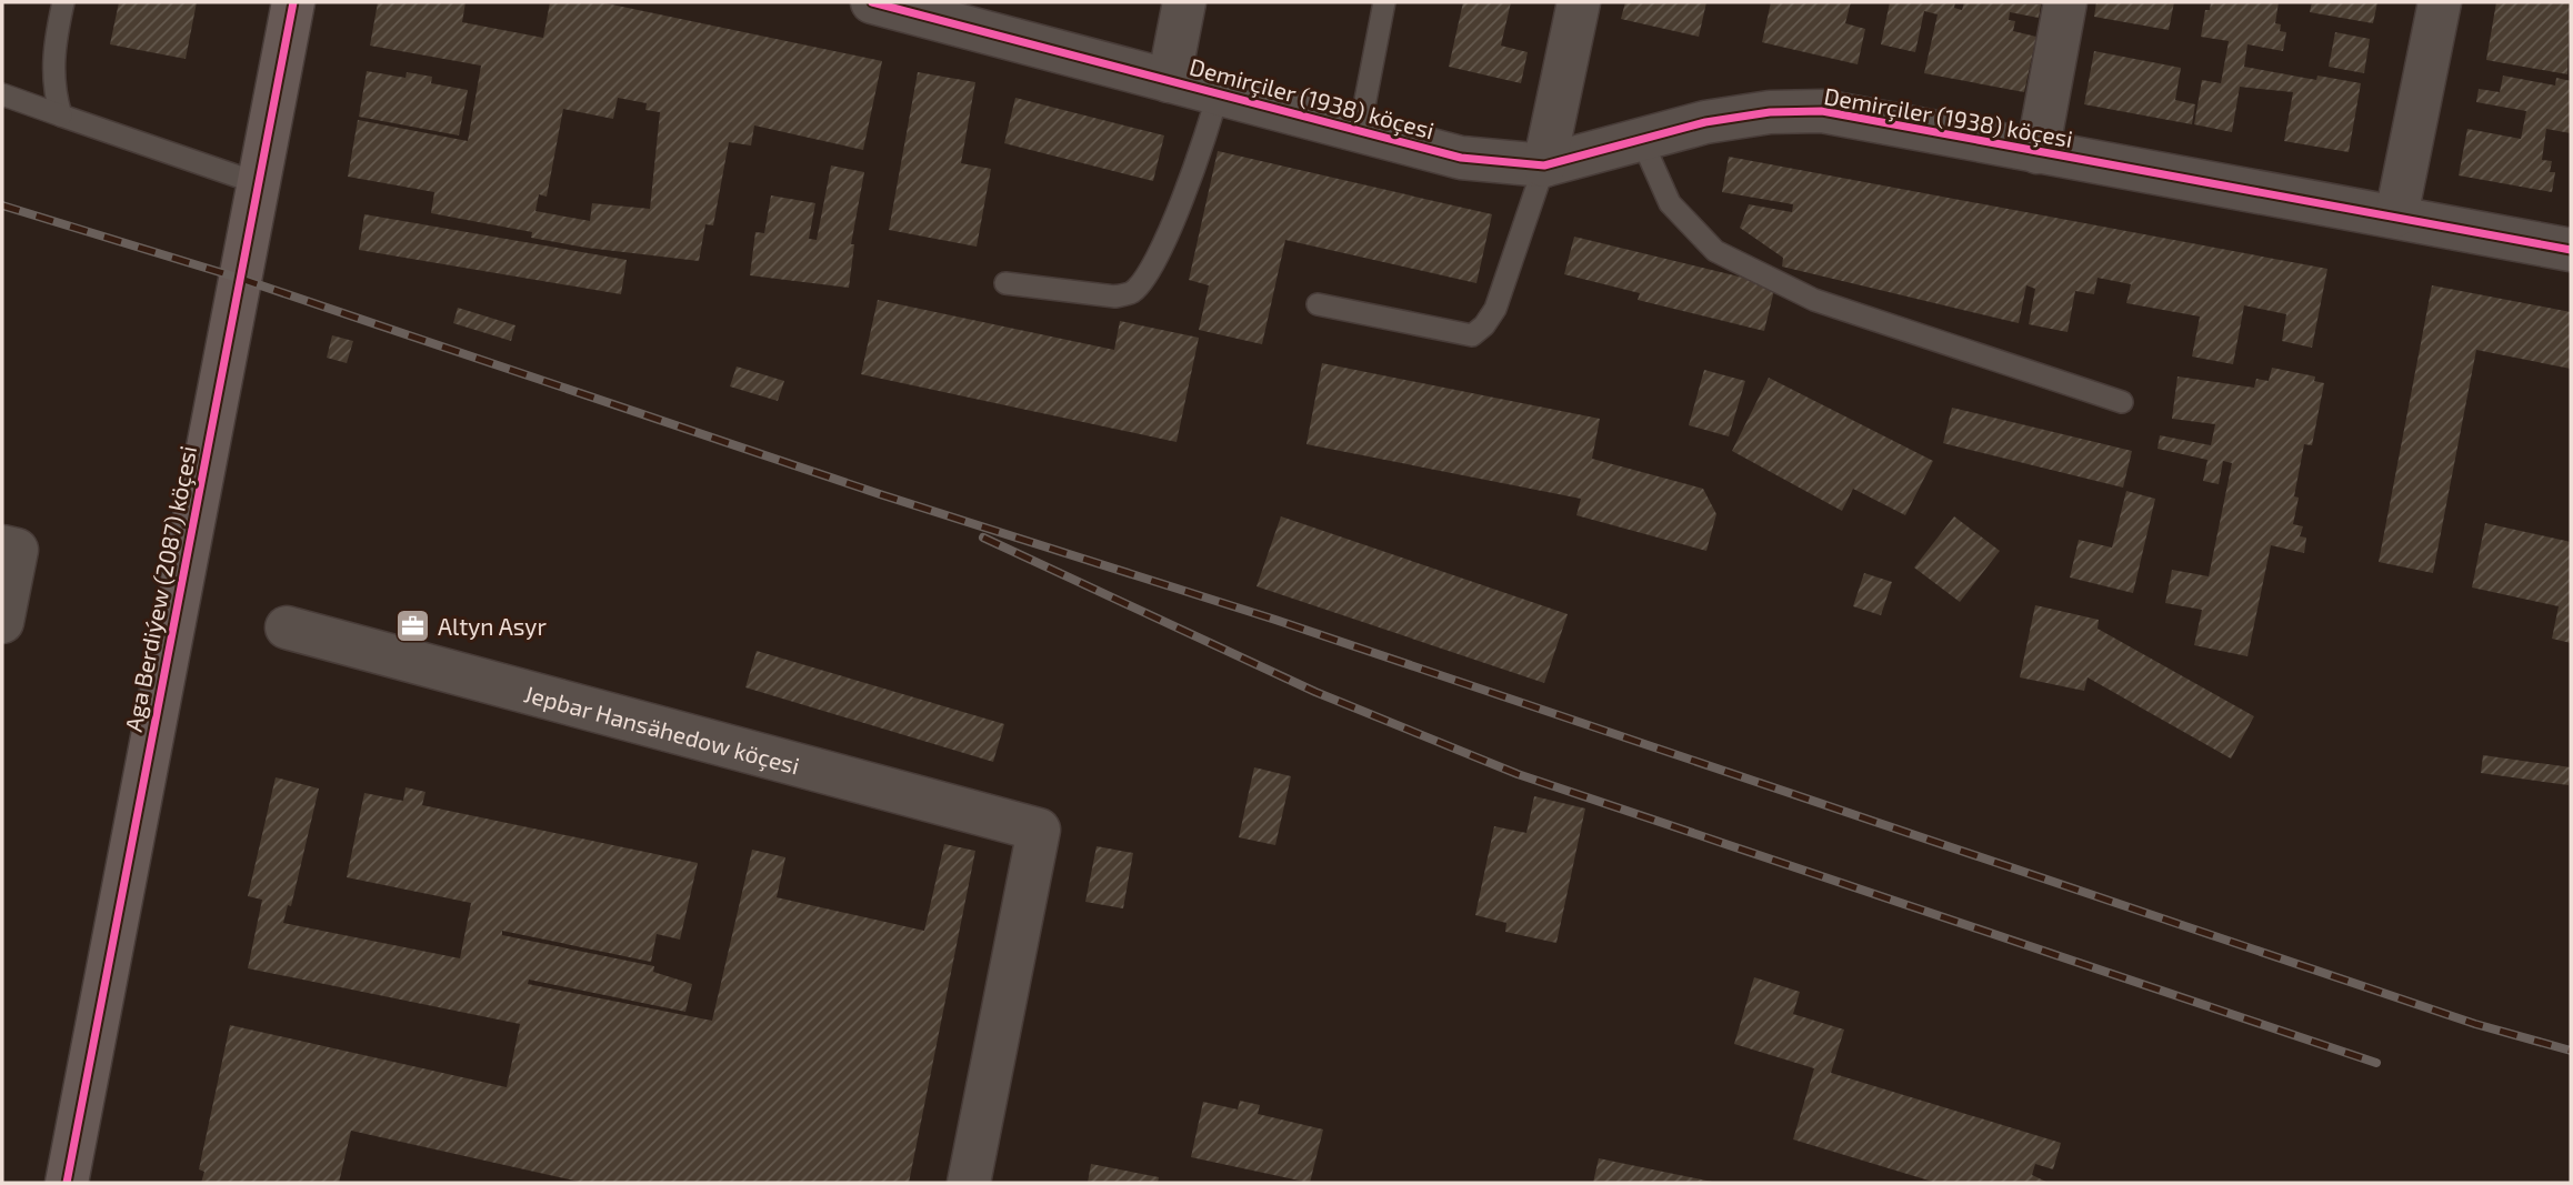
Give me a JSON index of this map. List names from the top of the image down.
{
  "streets": {
    "street": ["Demirçiler (1938) köçesi", "Aga Berdiýew (2087) köçesi", "Jepbar Hansähedow köçesi"]
  },
  "places": {
    "office": ["Altyn Asyr"]
  }
}
